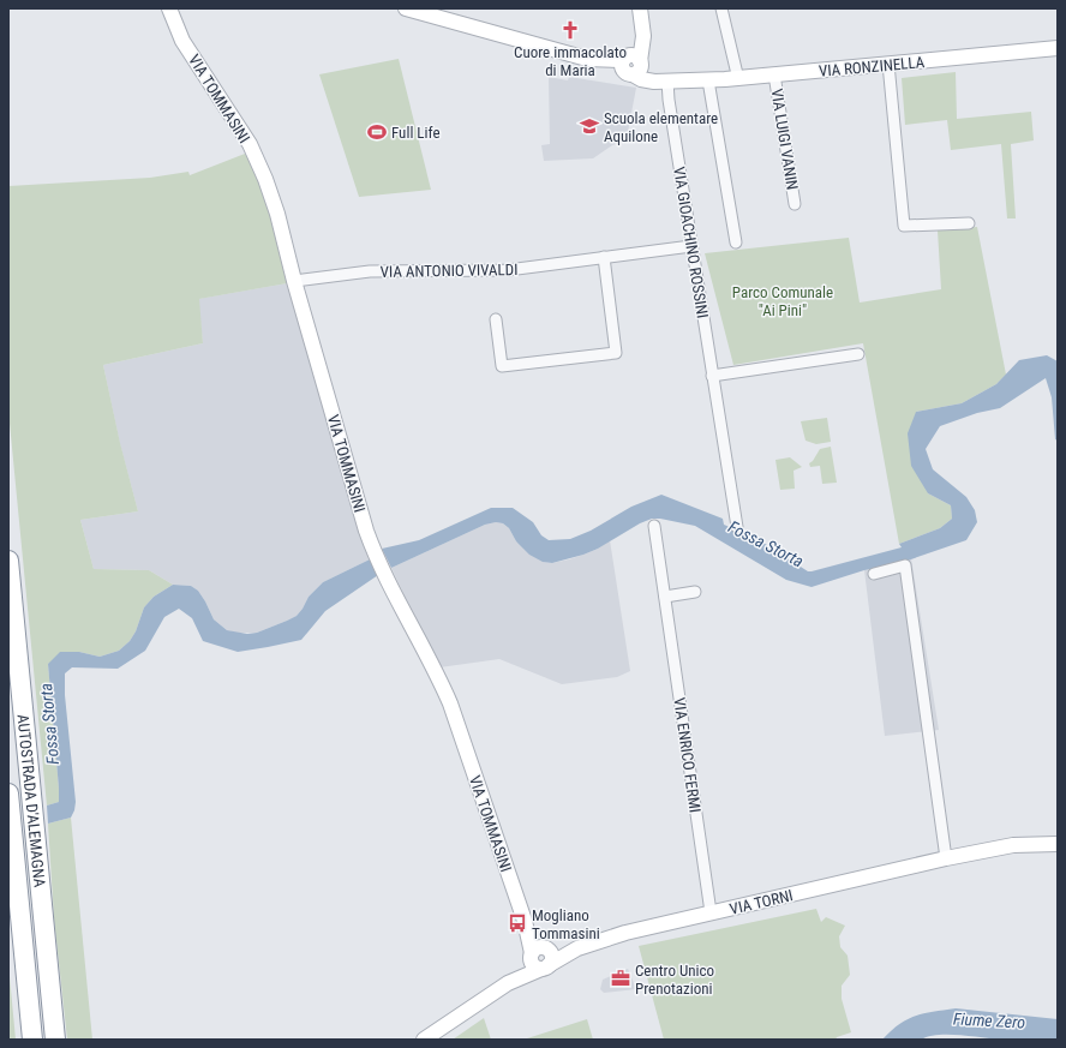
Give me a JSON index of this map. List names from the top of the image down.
{
  "streets": {
    "highway": ["AUTOSTRADA D'ALEMAGNA"],
    "street": [
      "VIA RONZINELLA",
      "VIA TOMMASINI",
      "VIA LUIGI VANIN",
      "VIA GIOACHINO ROSSINI",
      "VIA ANTONIO VIVALDI",
      "VIA ENRICO FERMI",
      "VIA TORNI"
    ]
  },
  "crossings": [
    ["VIA RONZINELLA", "VIA LUIGI VANIN"],
    ["VIA RONZINELLA", "VIA GIOACHINO ROSSINI"],
    ["VIA TOMMASINI", "VIA ANTONIO VIVALDI"],
    ["VIA TOMMASINI", "VIA TORNI"],
    ["VIA GIOACHINO ROSSINI", "VIA ANTONIO VIVALDI"],
    ["VIA ENRICO FERMI", "VIA TORNI"]
  ],
  "water": ["Fossa Storta", "Fiume Zero"],
  "parks": ["Parco Comunale \"Ai Pini\""],
  "places": {
    "church": ["Cuore immacolato di Maria"],
    "school or university": ["Scuola elementare Aquilone"],
    "sports": ["Full Life"],
    "bus stop": ["Mogliano Tommasini"],
    "office": ["Centro Unico Prenotazioni"]
  }
}
